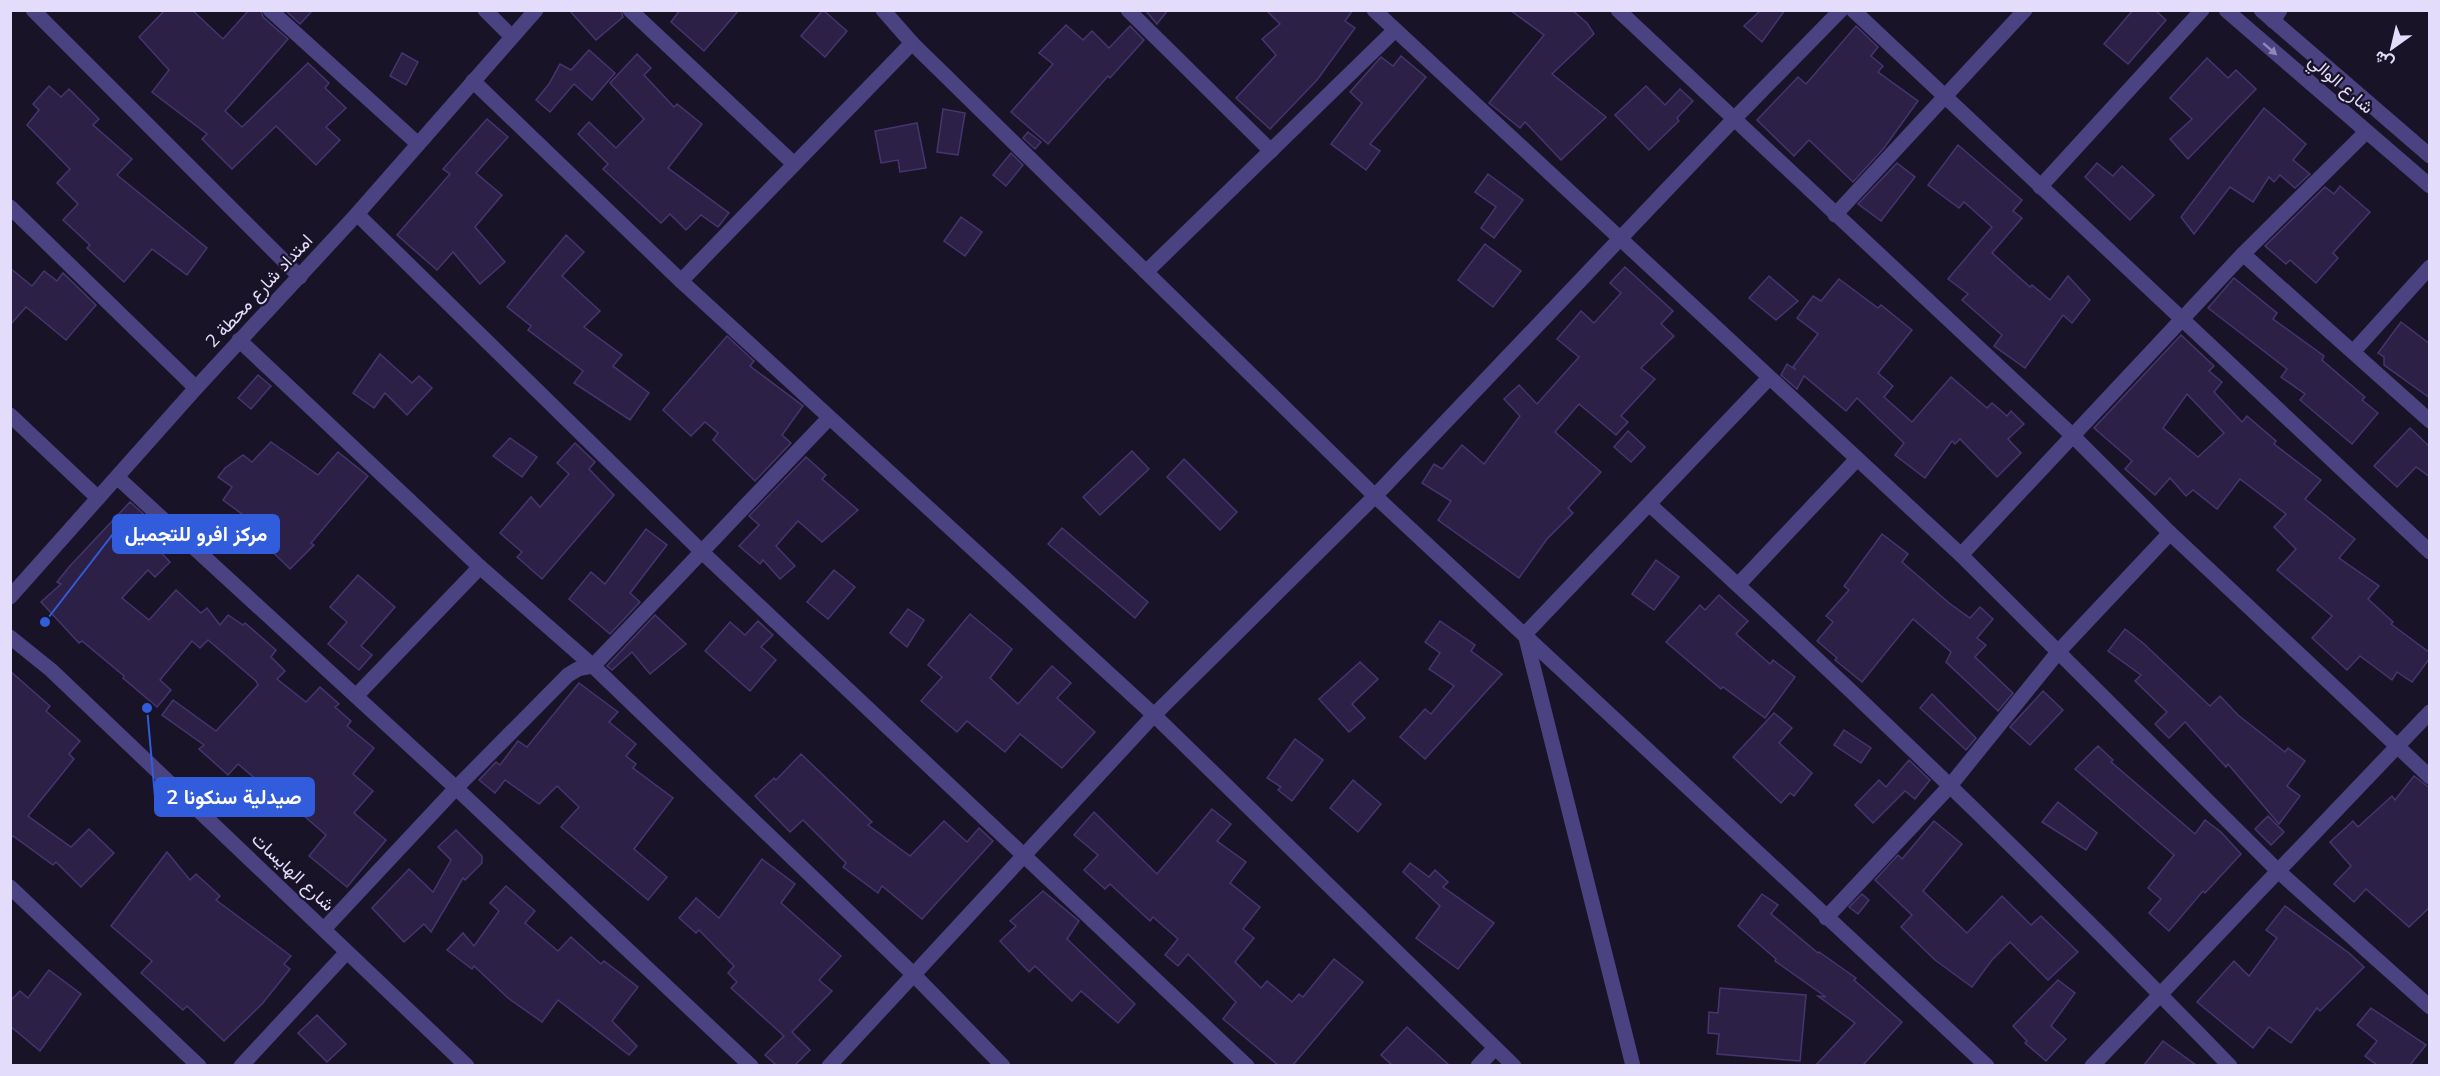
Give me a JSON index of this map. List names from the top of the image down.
{
  "streets": {
    "street": ["شارع الوالي", "امتداد شارع محطة 2", "شارع الهايسات"]
  },
  "places": ["مركز افرو للتجميل", "صيدلية سنكونا 2"],
  "north": "bottom left"
}
